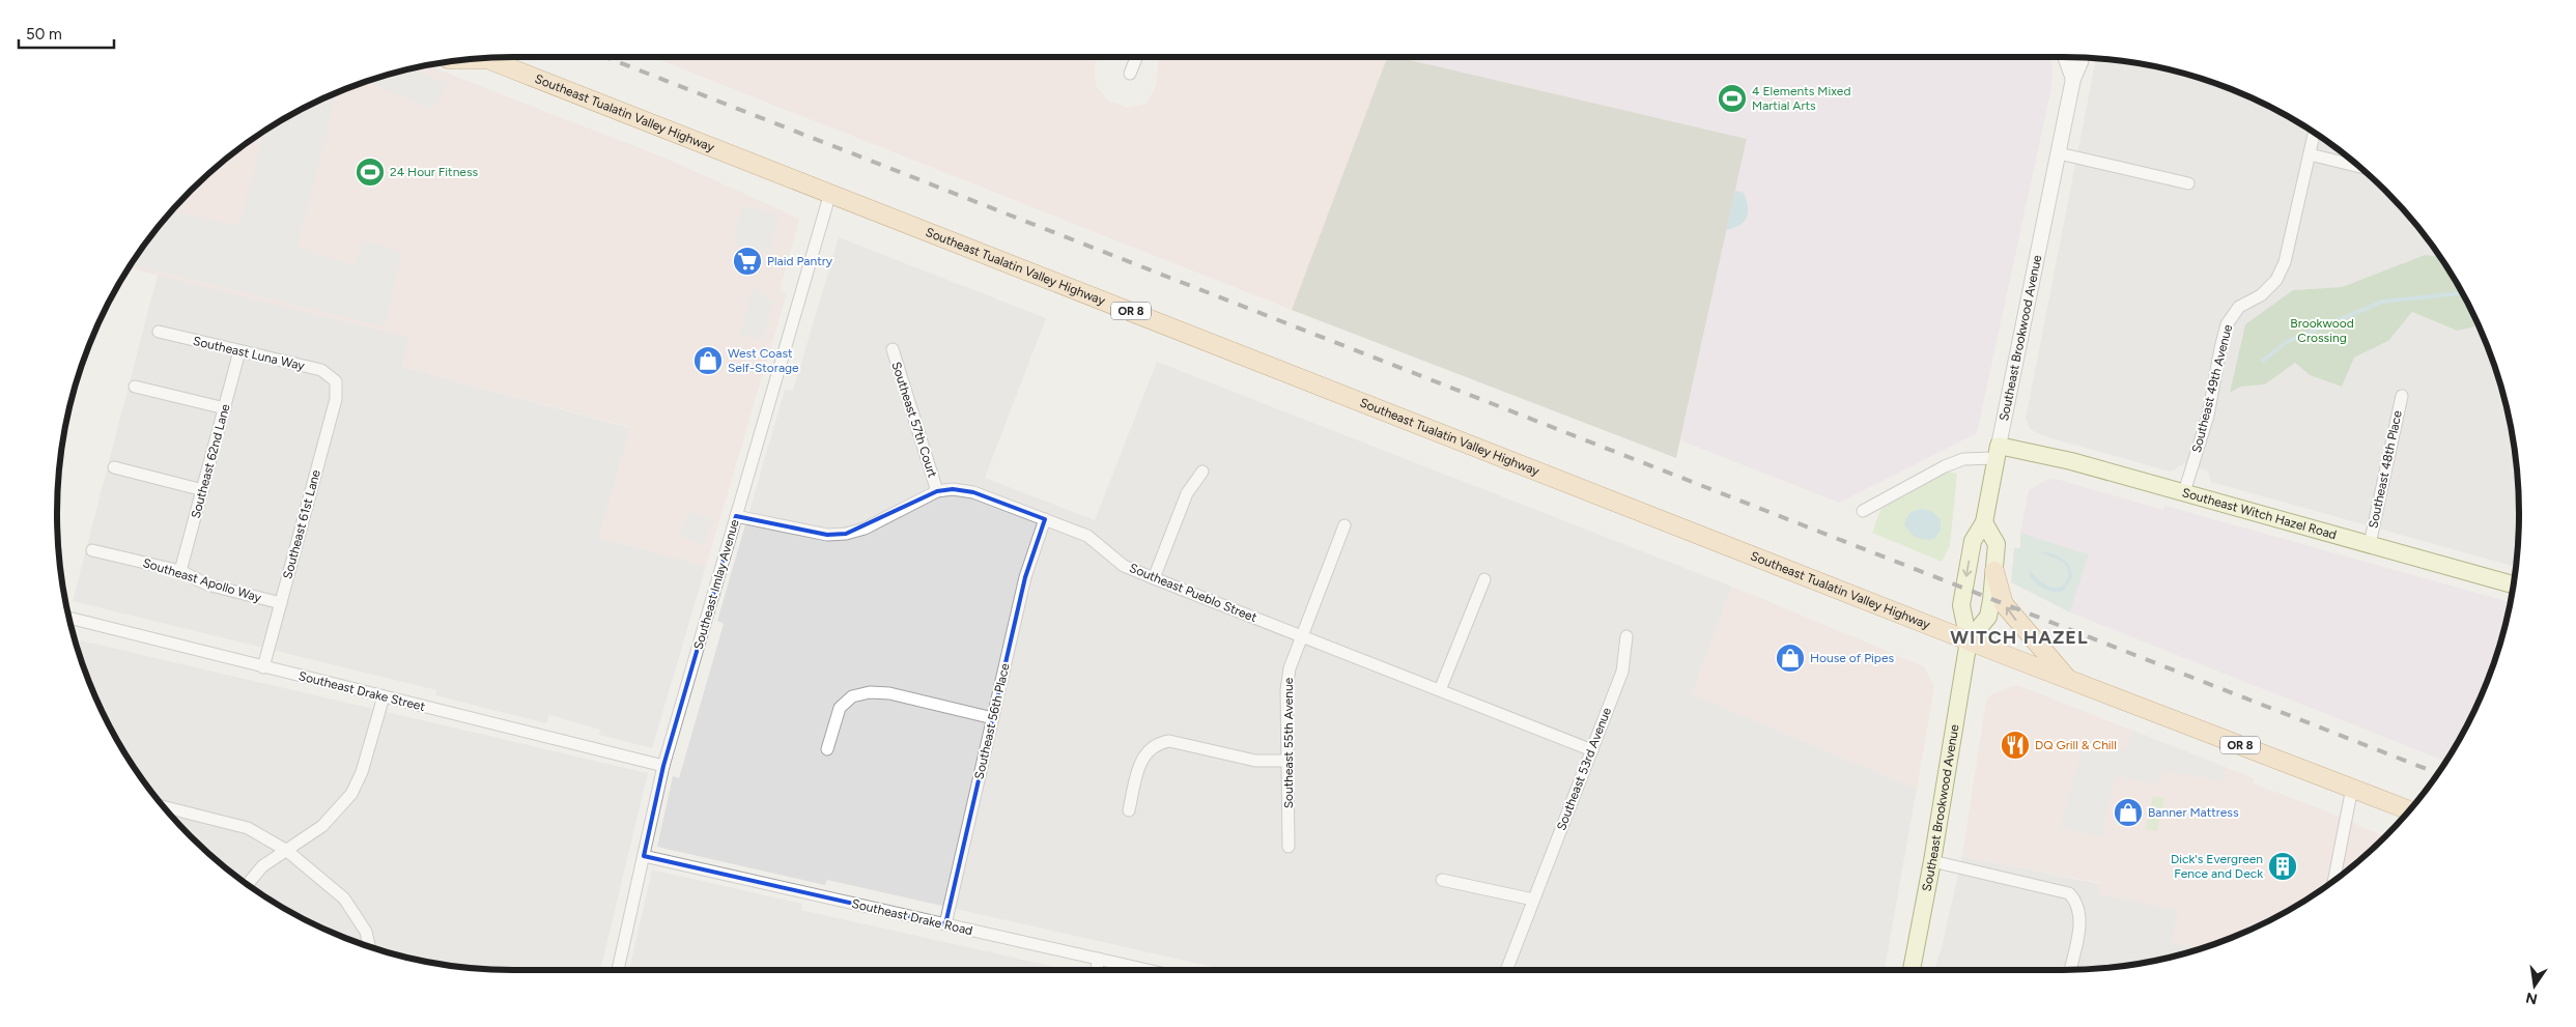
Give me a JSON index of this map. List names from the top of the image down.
{
  "streets": {
    "main road": [
      "Southeast Tualatin Valley Highway",
      "OR 8",
      "Southeast Brookwood Avenue",
      "Southeast Witch Hazel Road"
    ],
    "street": [
      "Southeast Luna Way",
      "Southeast 49th Avenue",
      "Southeast 57th Court",
      "Southeast 62nd Lane",
      "Southeast 48th Place",
      "Southeast 61st Lane",
      "Southeast Apollo Way",
      "Southeast Imlay Avenue",
      "Southeast Pueblo Street",
      "Southeast Drake Street",
      "Southeast 56th Place",
      "Southeast 55th Avenue",
      "Southeast 53rd Avenue",
      "Southeast Drake Road"
    ]
  },
  "crossings": [
    ["Southeast Tualatin Valley Highway", "Southeast Brookwood Avenue"],
    ["Southeast Tualatin Valley Highway", "Southeast Imlay Avenue"],
    ["Southeast Brookwood Avenue", "Southeast Witch Hazel Road"],
    ["Southeast Luna Way", "Southeast 62nd Lane"],
    ["Southeast Luna Way", "Southeast 61st Lane"],
    ["Southeast 49th Avenue", "Southeast Witch Hazel Road"],
    ["Southeast 57th Court", "Southeast Pueblo Street"],
    ["Southeast 62nd Lane", "Southeast Apollo Way"],
    ["Southeast 48th Place", "Southeast Witch Hazel Road"],
    ["Southeast 61st Lane", "Southeast Apollo Way"],
    ["Southeast 61st Lane", "Southeast Drake Street"],
    ["Southeast Imlay Avenue", "Southeast Pueblo Street"],
    ["Southeast Imlay Avenue", "Southeast Drake Street"],
    ["Southeast Imlay Avenue", "Southeast Drake Road"],
    ["Southeast Pueblo Street", "Southeast 56th Place"],
    ["Southeast Pueblo Street", "Southeast 55th Avenue"],
    ["Southeast Pueblo Street", "Southeast 53rd Avenue"],
    ["Southeast 56th Place", "Southeast Drake Road"]
  ],
  "districts": ["WITCH HAZEL"],
  "parks": ["Brookwood Crossing"],
  "places": {
    "sports": ["4 Elements Mixed Martial Arts", "24 Hour Fitness"],
    "supermarket": ["Plaid Pantry"],
    "shop": ["West Coast Self-Storage", "House of Pipes", "Banner Mattress"],
    "restaurant": ["DQ Grill & Chill"],
    "building": ["Dick's Evergreen Fence and Deck"]
  },
  "scale_bar": "50 m",
  "north": "bottom"
}
